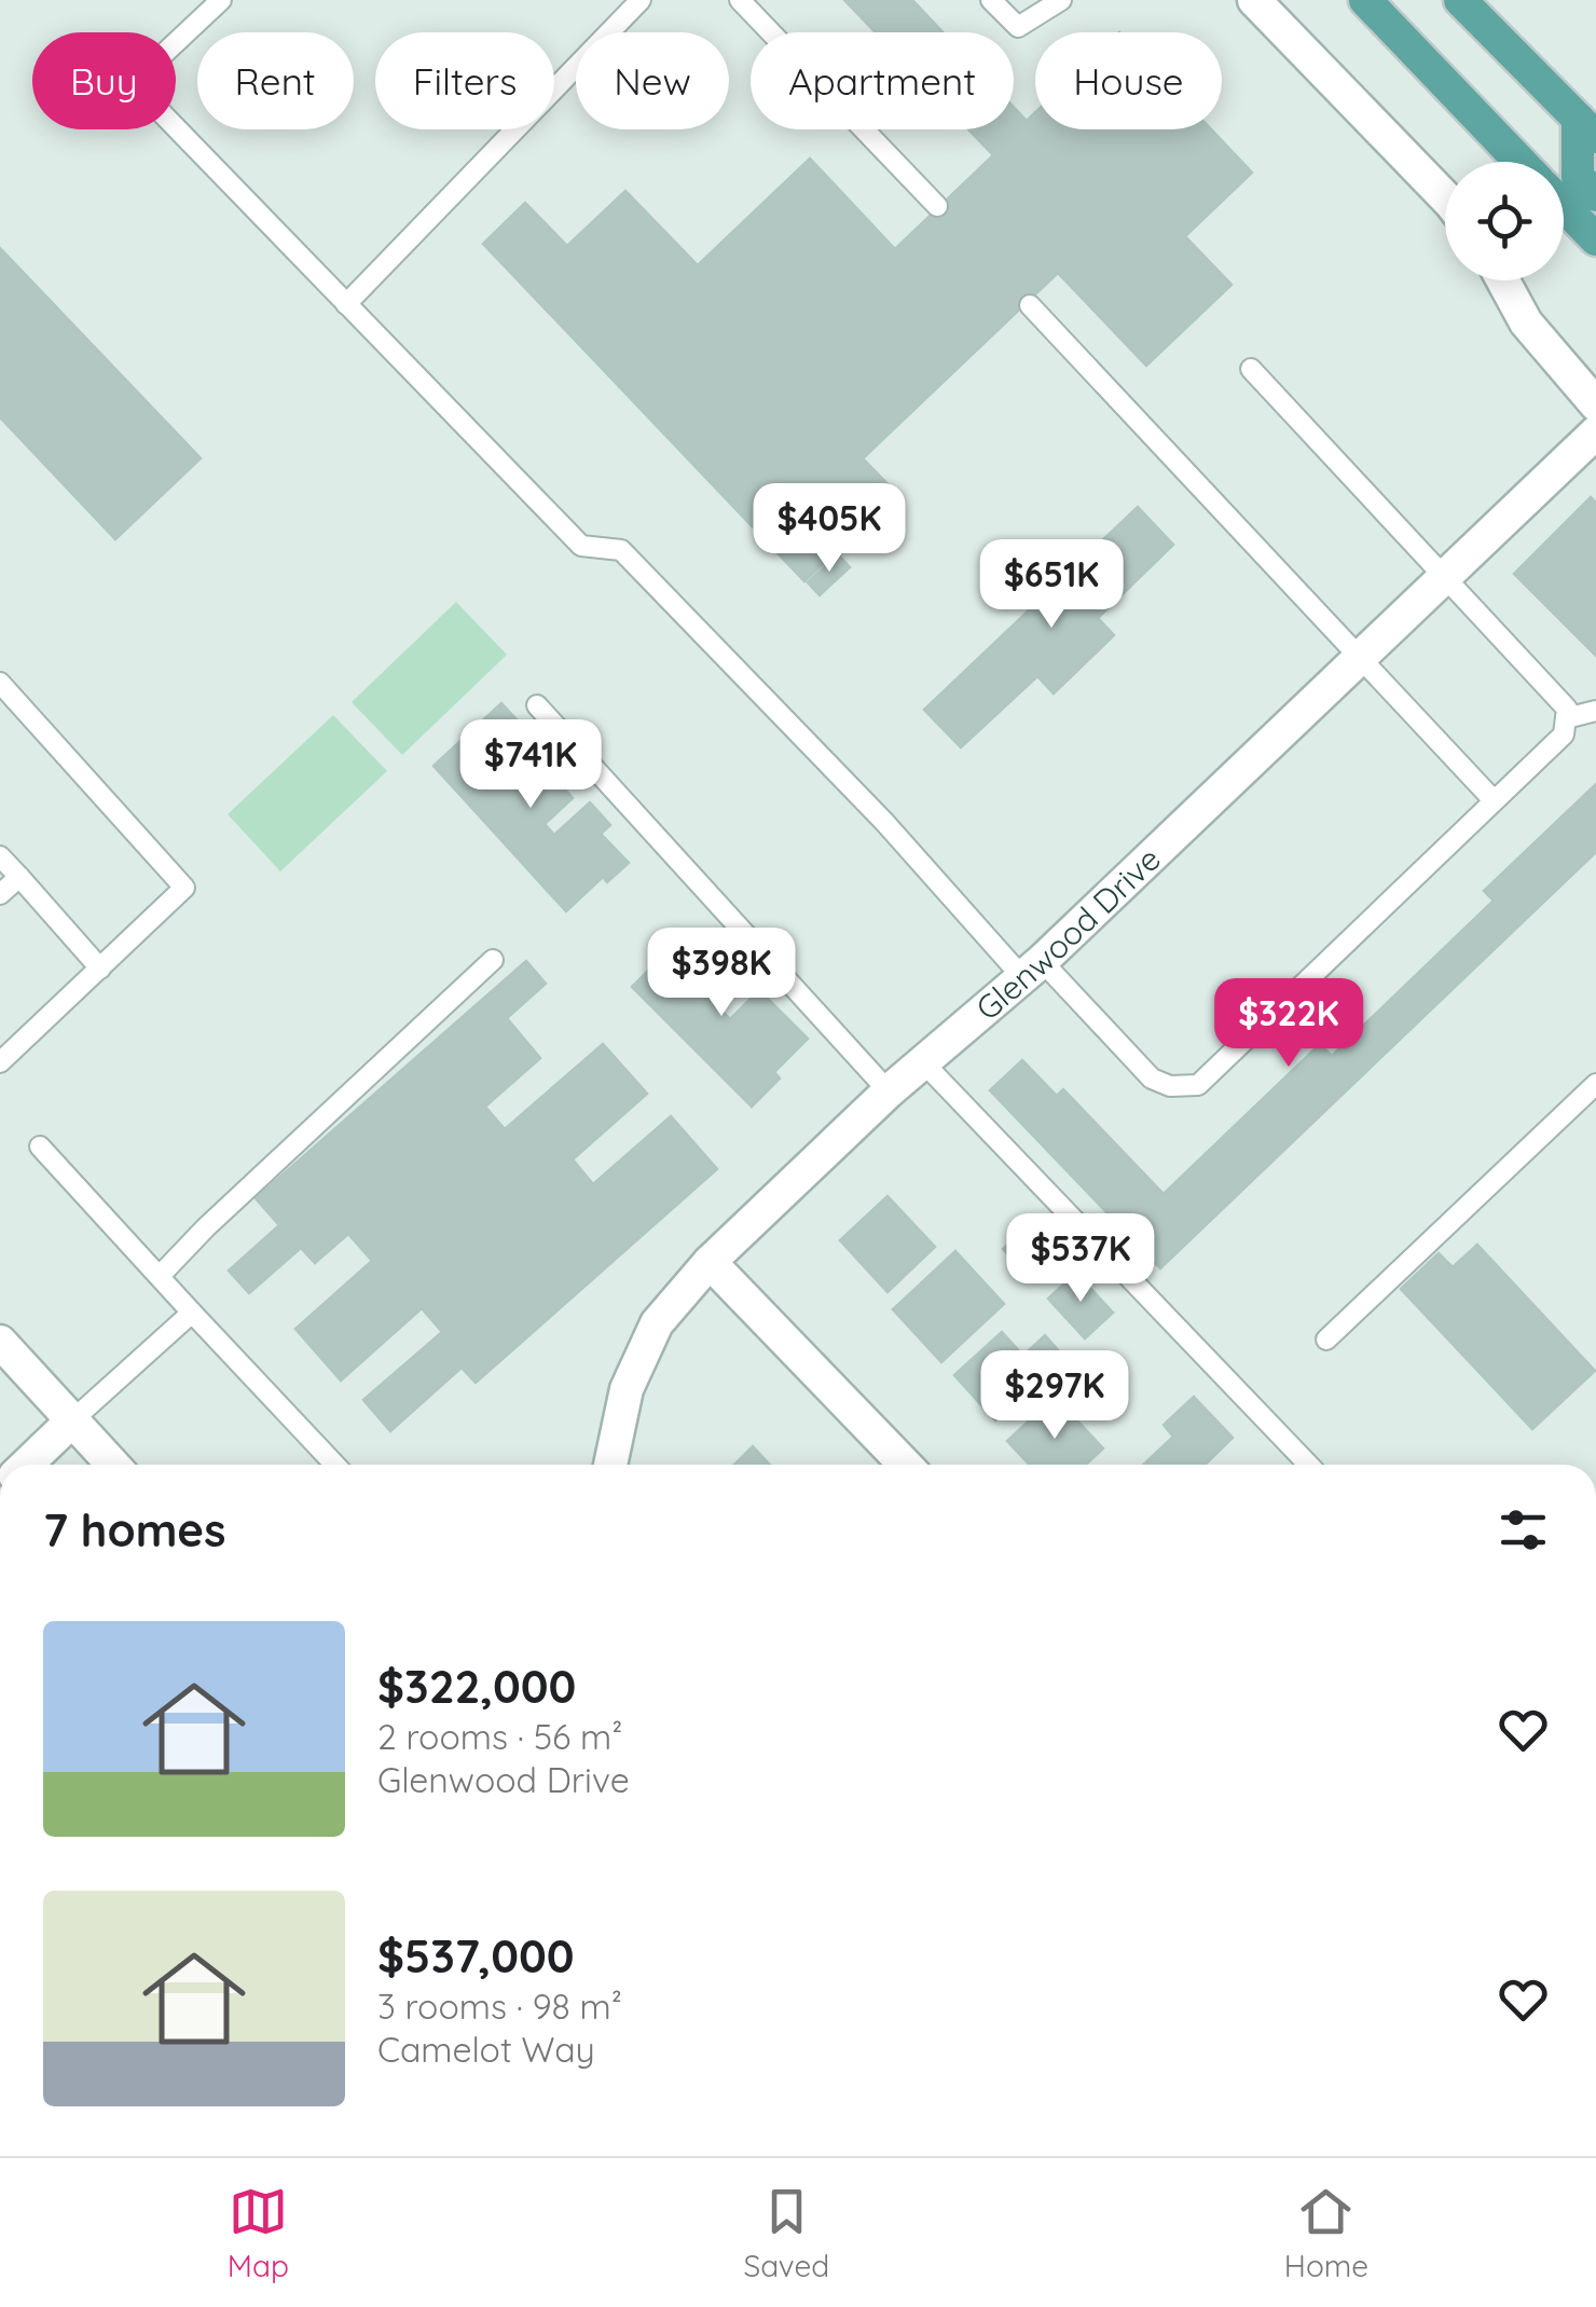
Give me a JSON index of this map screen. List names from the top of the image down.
{
  "streets": {
    "street": ["Glenwood Drive"]
  },
  "page": {
    "chip": [
      "Buy",
      "Rent",
      "Filters",
      "New",
      "Apartment",
      "House"
    ],
    "price": [
      "$405K",
      "$651K",
      "$741K",
      "$398K",
      "$322K",
      "$537K",
      "$297K"
    ],
    "heading": "7 homes",
    "list": [
      {
        "name": "$322,000",
        "note": "2 rooms · 56 m² · Glenwood Drive"
      },
      {
        "name": "$537,000",
        "note": "3 rooms · 98 m² · Camelot Way"
      }
    ],
    "tabs": ["Map", "Saved", "Home"]
  }
}
